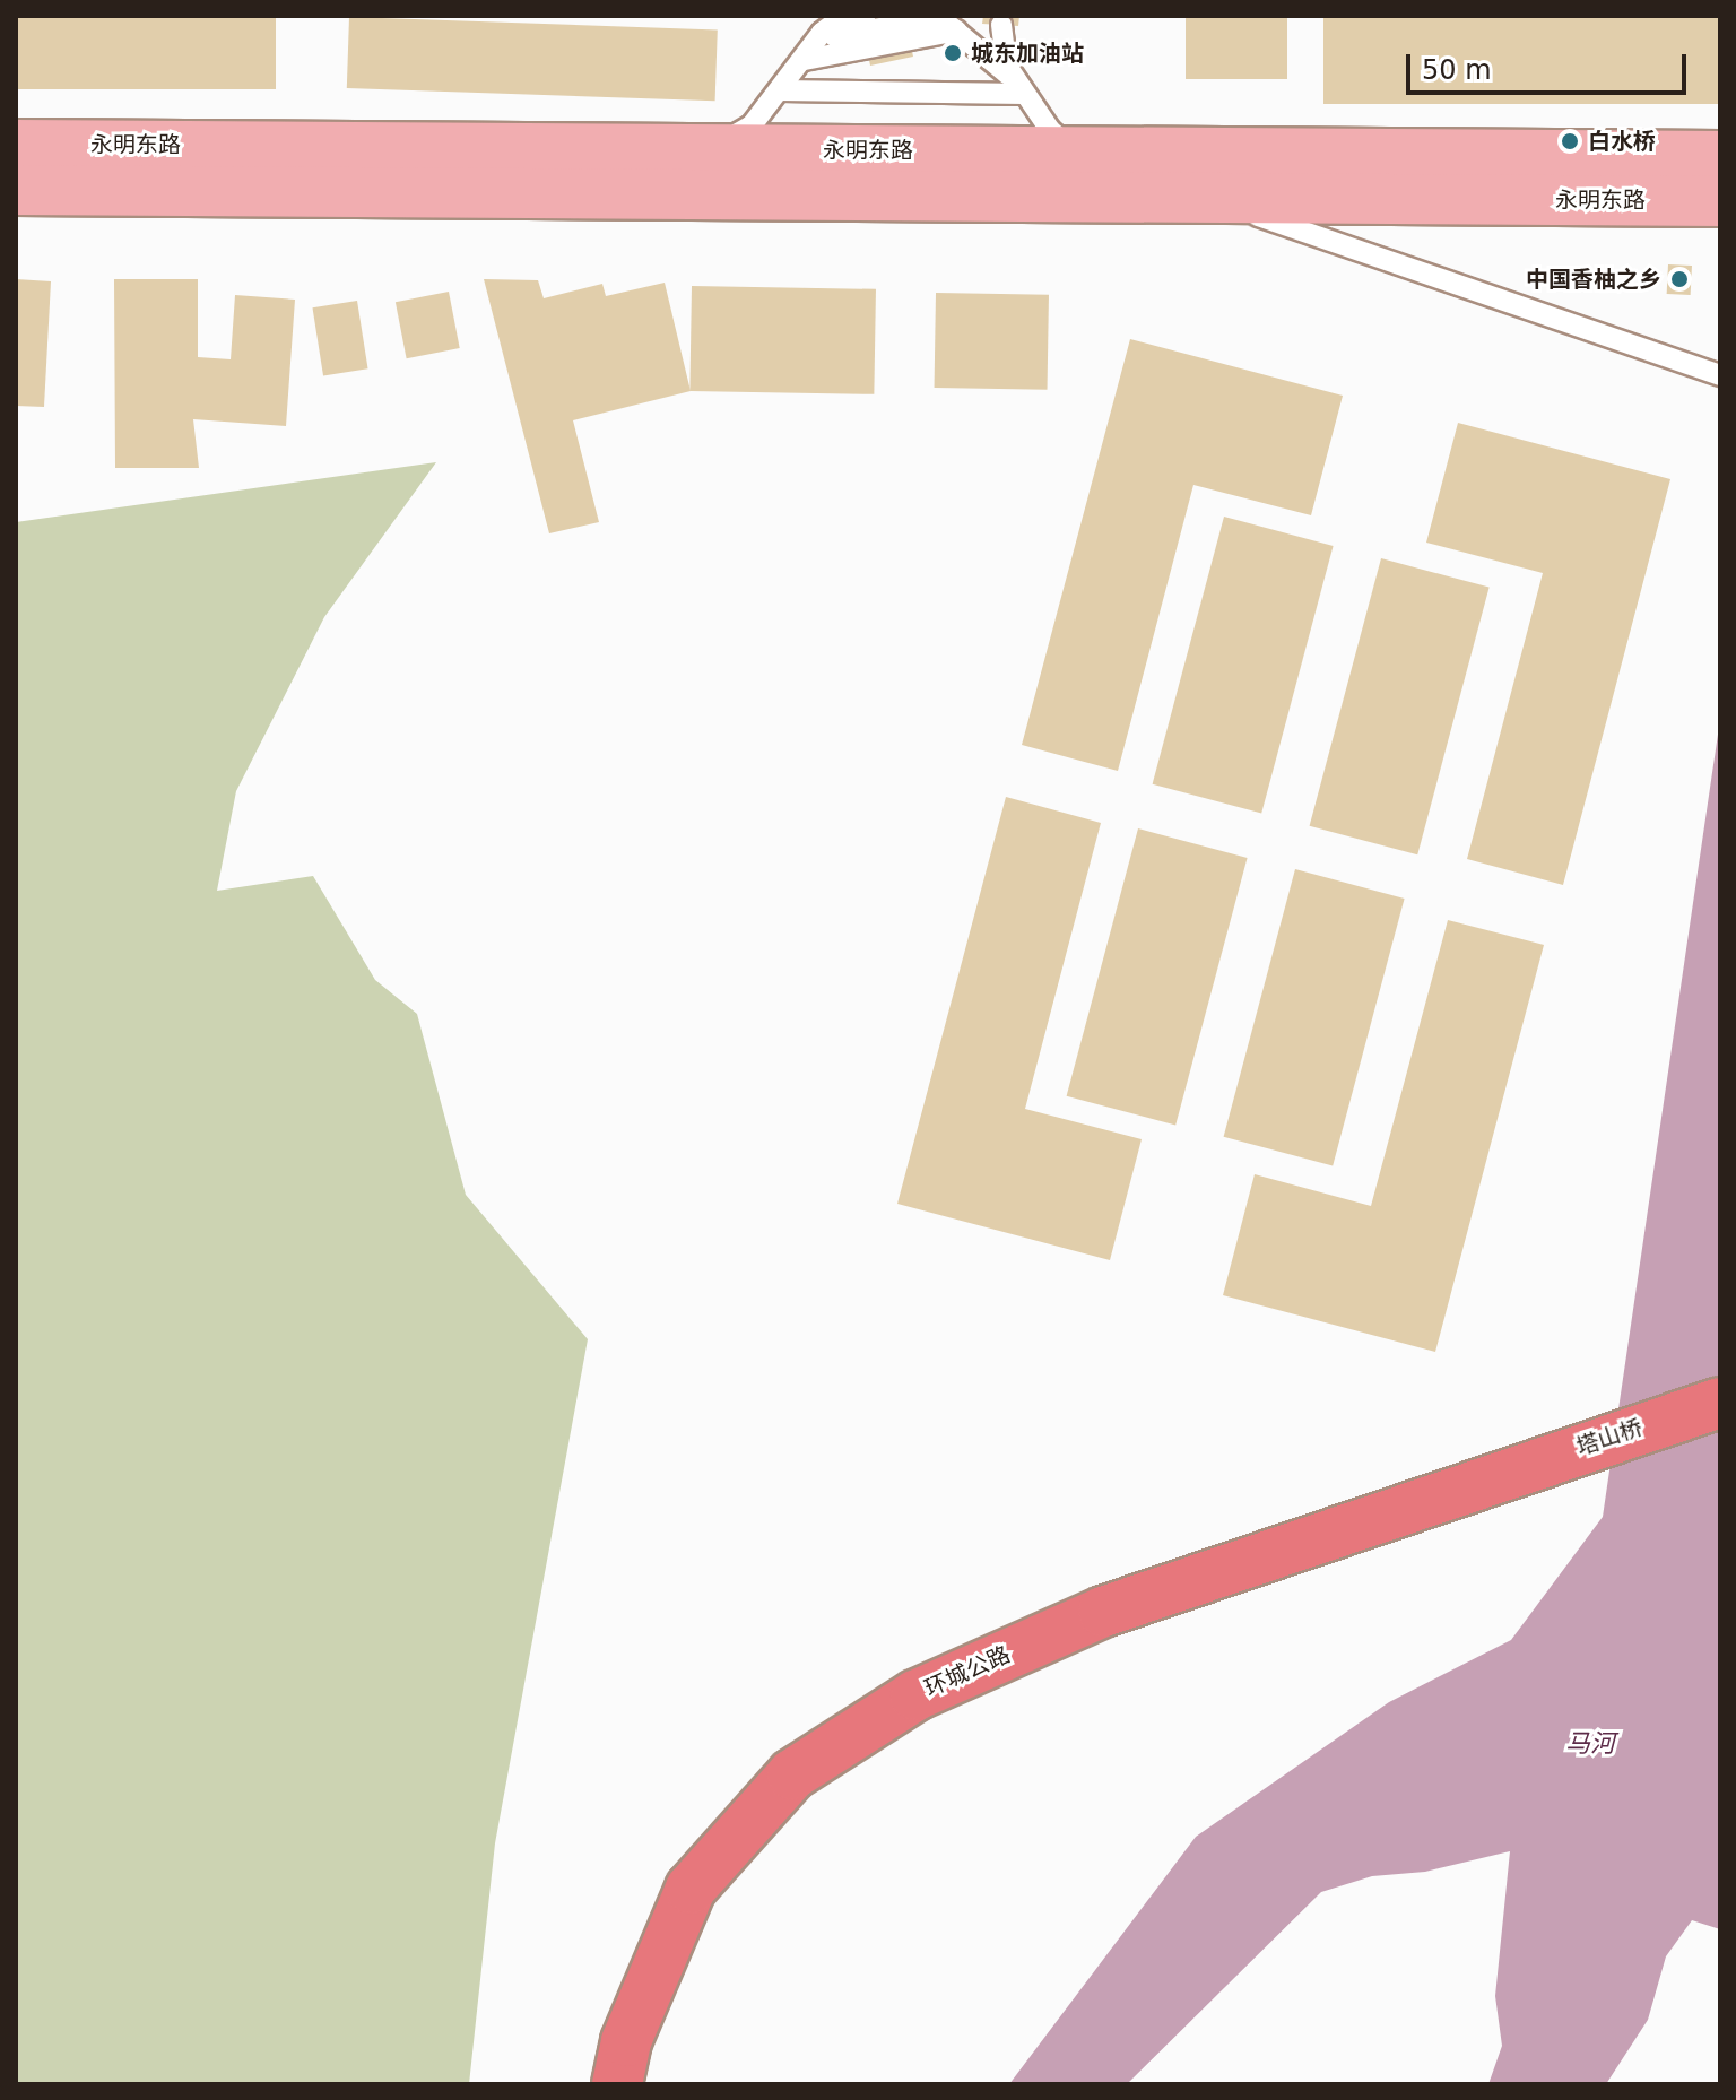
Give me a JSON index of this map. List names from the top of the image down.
{
  "streets": {
    "highway": ["塔山桥", "环城公路"],
    "main road": ["永明东路"]
  },
  "crossings": [
    ["塔山桥", "环城公路"]
  ],
  "water": ["马河"],
  "places": ["城东加油站", "白水桥", "中国香柚之乡"],
  "scale_bar": "50 m"
}
